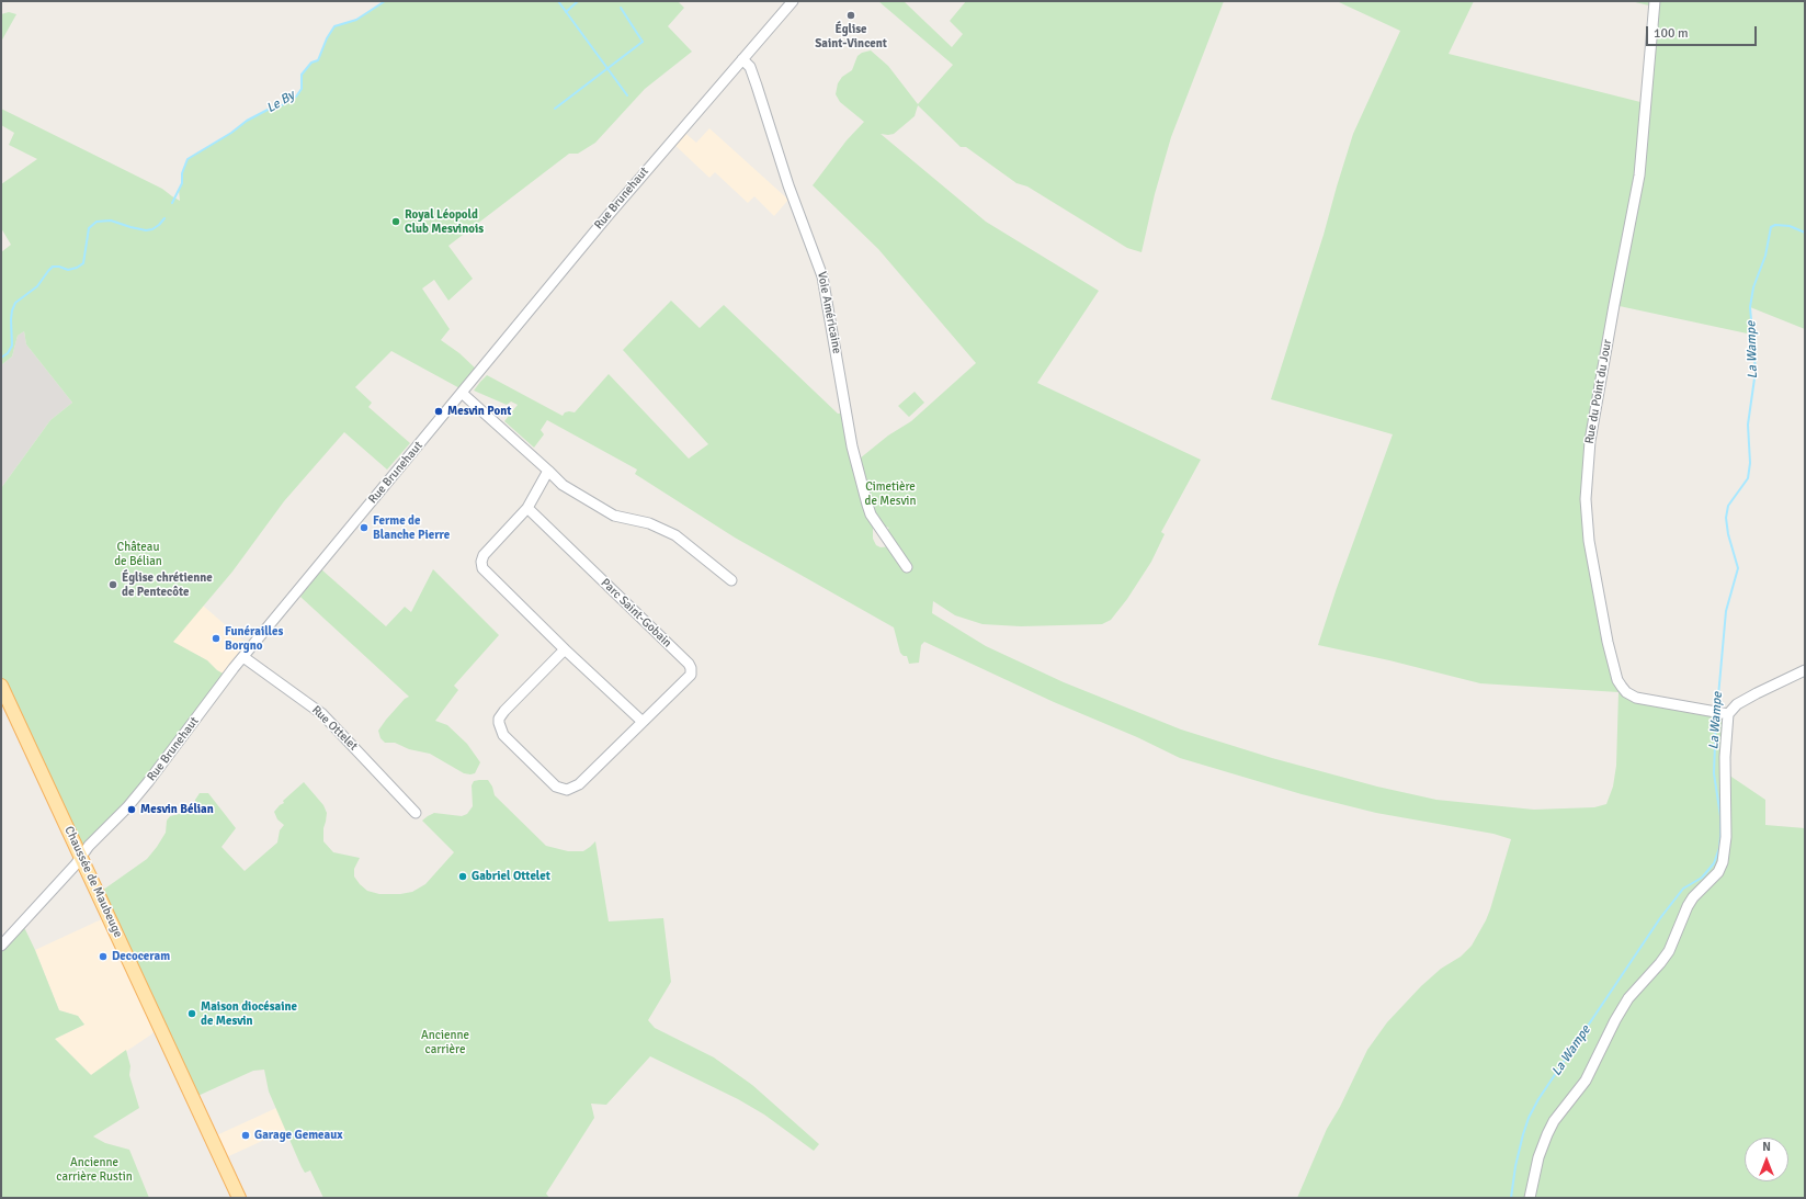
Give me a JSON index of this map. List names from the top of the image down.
{
  "streets": {
    "main road": ["Chaussée de Maubeuge"],
    "street": [
      "Rue Brunehaut",
      "Voie Américaine",
      "Rue du Point du Jour",
      "Parc Saint-Gobain",
      "Rue Ottelet"
    ]
  },
  "crossings": [
    ["Rue Brunehaut", "Voie Américaine"],
    ["Rue Brunehaut", "Rue Ottelet"],
    ["Rue Brunehaut", "Chaussée de Maubeuge"]
  ],
  "water": ["Le By", "La Wampe"],
  "parks": [
    "Cimetière de Mesvin",
    "Château de Bélian",
    "Ancienne carrière",
    "Ancienne carrière Rustin"
  ],
  "places": [
    "Église Saint-Vincent",
    "Royal Léopold Club Mesvinois",
    "Mesvin Pont",
    "Ferme de Blanche Pierre",
    "Église chrétienne de Pentecôte",
    "Funérailles Borgno",
    "Mesvin Bélian",
    "Gabriel Ottelet",
    "Decoceram",
    "Maison diocésaine de Mesvin",
    "Garage Gemeaux"
  ],
  "scale_bar": "100 m",
  "north": "top"
}
